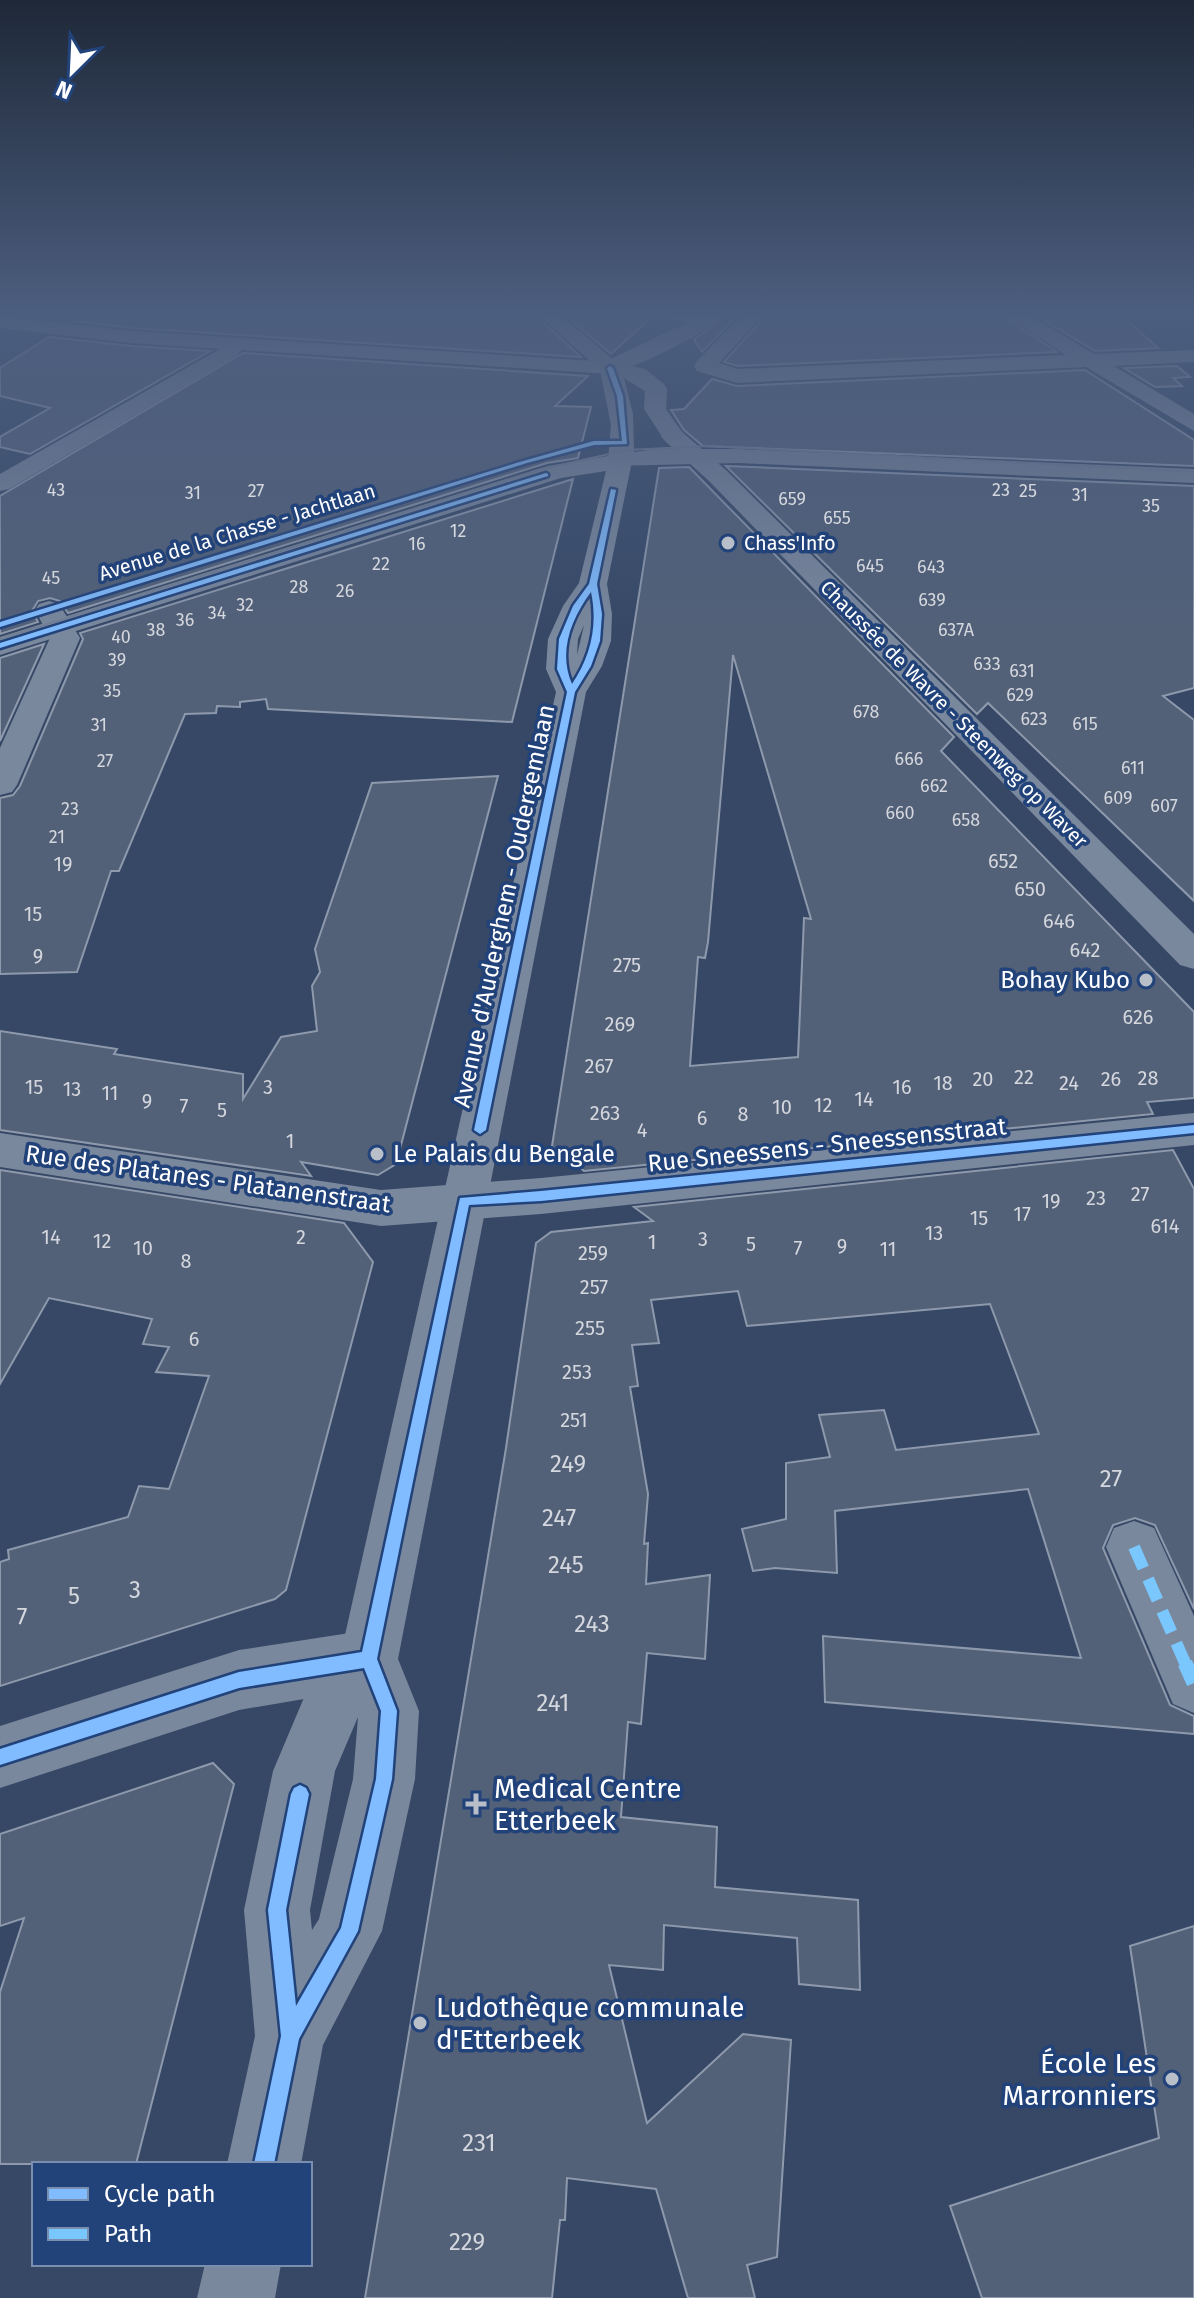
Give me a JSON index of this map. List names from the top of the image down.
{
  "streets": {
    "main road": ["Chaussée de Wavre - Steenweg op Waver", "Avenue d'Auderghem - Oudergemlaan"],
    "street": ["Avenue de la Chasse - Jachtlaan", "Rue Sneessens - Sneessensstraat", "Rue des Platanes - Platanenstraat"]
  },
  "crossings": [
    ["Avenue de la Chasse - Jachtlaan", "Avenue d'Auderghem - Oudergemlaan"],
    ["Avenue d'Auderghem - Oudergemlaan", "Rue Sneessens - Sneessensstraat"],
    ["Avenue d'Auderghem - Oudergemlaan", "Rue des Platanes - Platanenstraat"],
    ["Rue Sneessens - Sneessensstraat", "Rue des Platanes - Platanenstraat"]
  ],
  "places": {
    "other": [
      "Chass'Info",
      "Bohay Kubo",
      "Le Palais du Bengale",
      "Ludothèque communale d'Etterbeek",
      "École Les Marronniers"
    ],
    "health": ["Medical Centre Etterbeek"]
  },
  "house_numbers": [
    "43",
    "23",
    "27",
    "25",
    "31",
    "31",
    "659",
    "35",
    "655",
    "12",
    "16",
    "22",
    "645",
    "643",
    "45",
    "28",
    "26",
    "639",
    "32",
    "34",
    "36",
    "38",
    "637A",
    "40",
    "39",
    "633",
    "631",
    "35",
    "629",
    "678",
    "623",
    "615",
    "31",
    "666",
    "27",
    "611",
    "662",
    "609",
    "607",
    "23",
    "660",
    "658",
    "21",
    "652",
    "19",
    "650",
    "15",
    "646",
    "642",
    "9",
    "275",
    "626",
    "269",
    "267",
    "22",
    "28",
    "20",
    "26",
    "18",
    "24",
    "15",
    "3",
    "16",
    "13",
    "11",
    "14",
    "9",
    "12",
    "7",
    "10",
    "5",
    "263",
    "8",
    "6",
    "4",
    "1",
    "27",
    "23",
    "19",
    "17",
    "15",
    "614",
    "13",
    "14",
    "2",
    "3",
    "12",
    "1",
    "5",
    "9",
    "10",
    "7",
    "11",
    "259",
    "8",
    "257",
    "255",
    "6",
    "253",
    "251",
    "249",
    "27",
    "247",
    "245",
    "3",
    "5",
    "7",
    "243",
    "241",
    "231",
    "229"
  ],
  "legend": ["Cycle path", "Path"],
  "north": "bottom left"
}
